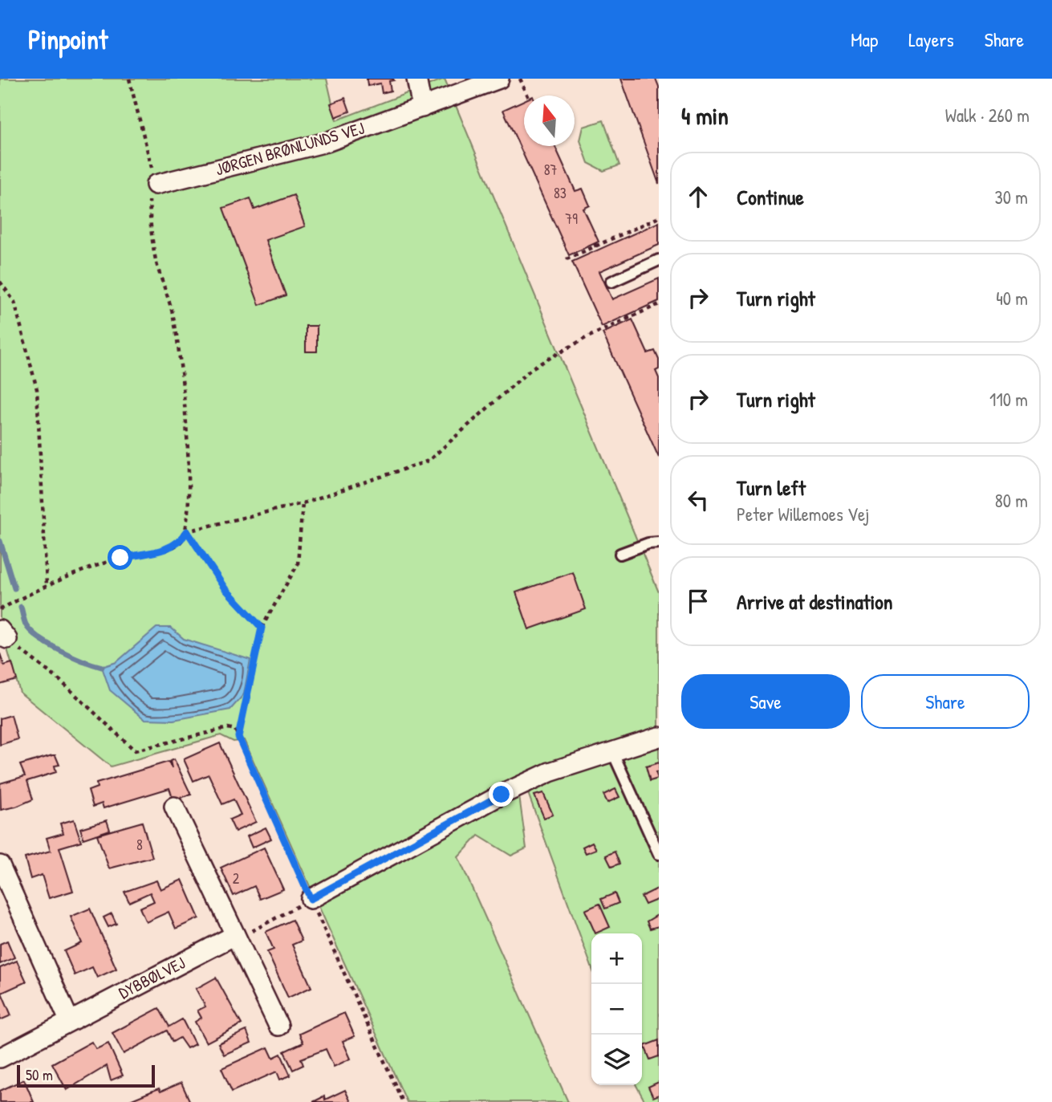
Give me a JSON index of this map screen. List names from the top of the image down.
{
  "streets": {
    "street": ["JØRGEN BRØNLUNDS VEJ", "DYBBØLVEJ"]
  },
  "house_numbers": [
    "87",
    "83",
    "79",
    "8",
    "2"
  ],
  "scale_bar": "50 m",
  "north": "top",
  "page": {
    "header": "Pinpoint",
    "nav": ["Map", "Layers", "Share"],
    "heading": ["4 min", "Walk · 260 m"],
    "list": [
      ["Continue", "30 m"],
      ["Turn right", "40 m"],
      ["Turn right", "110 m"],
      ["Turn left", "Peter Willemoes Vej", "80 m"],
      "Arrive at destination"
    ],
    "buttons": ["Save", "Share"],
    "map_buttons": ["+", "−"],
    "scale": "50 m"
  }
}
